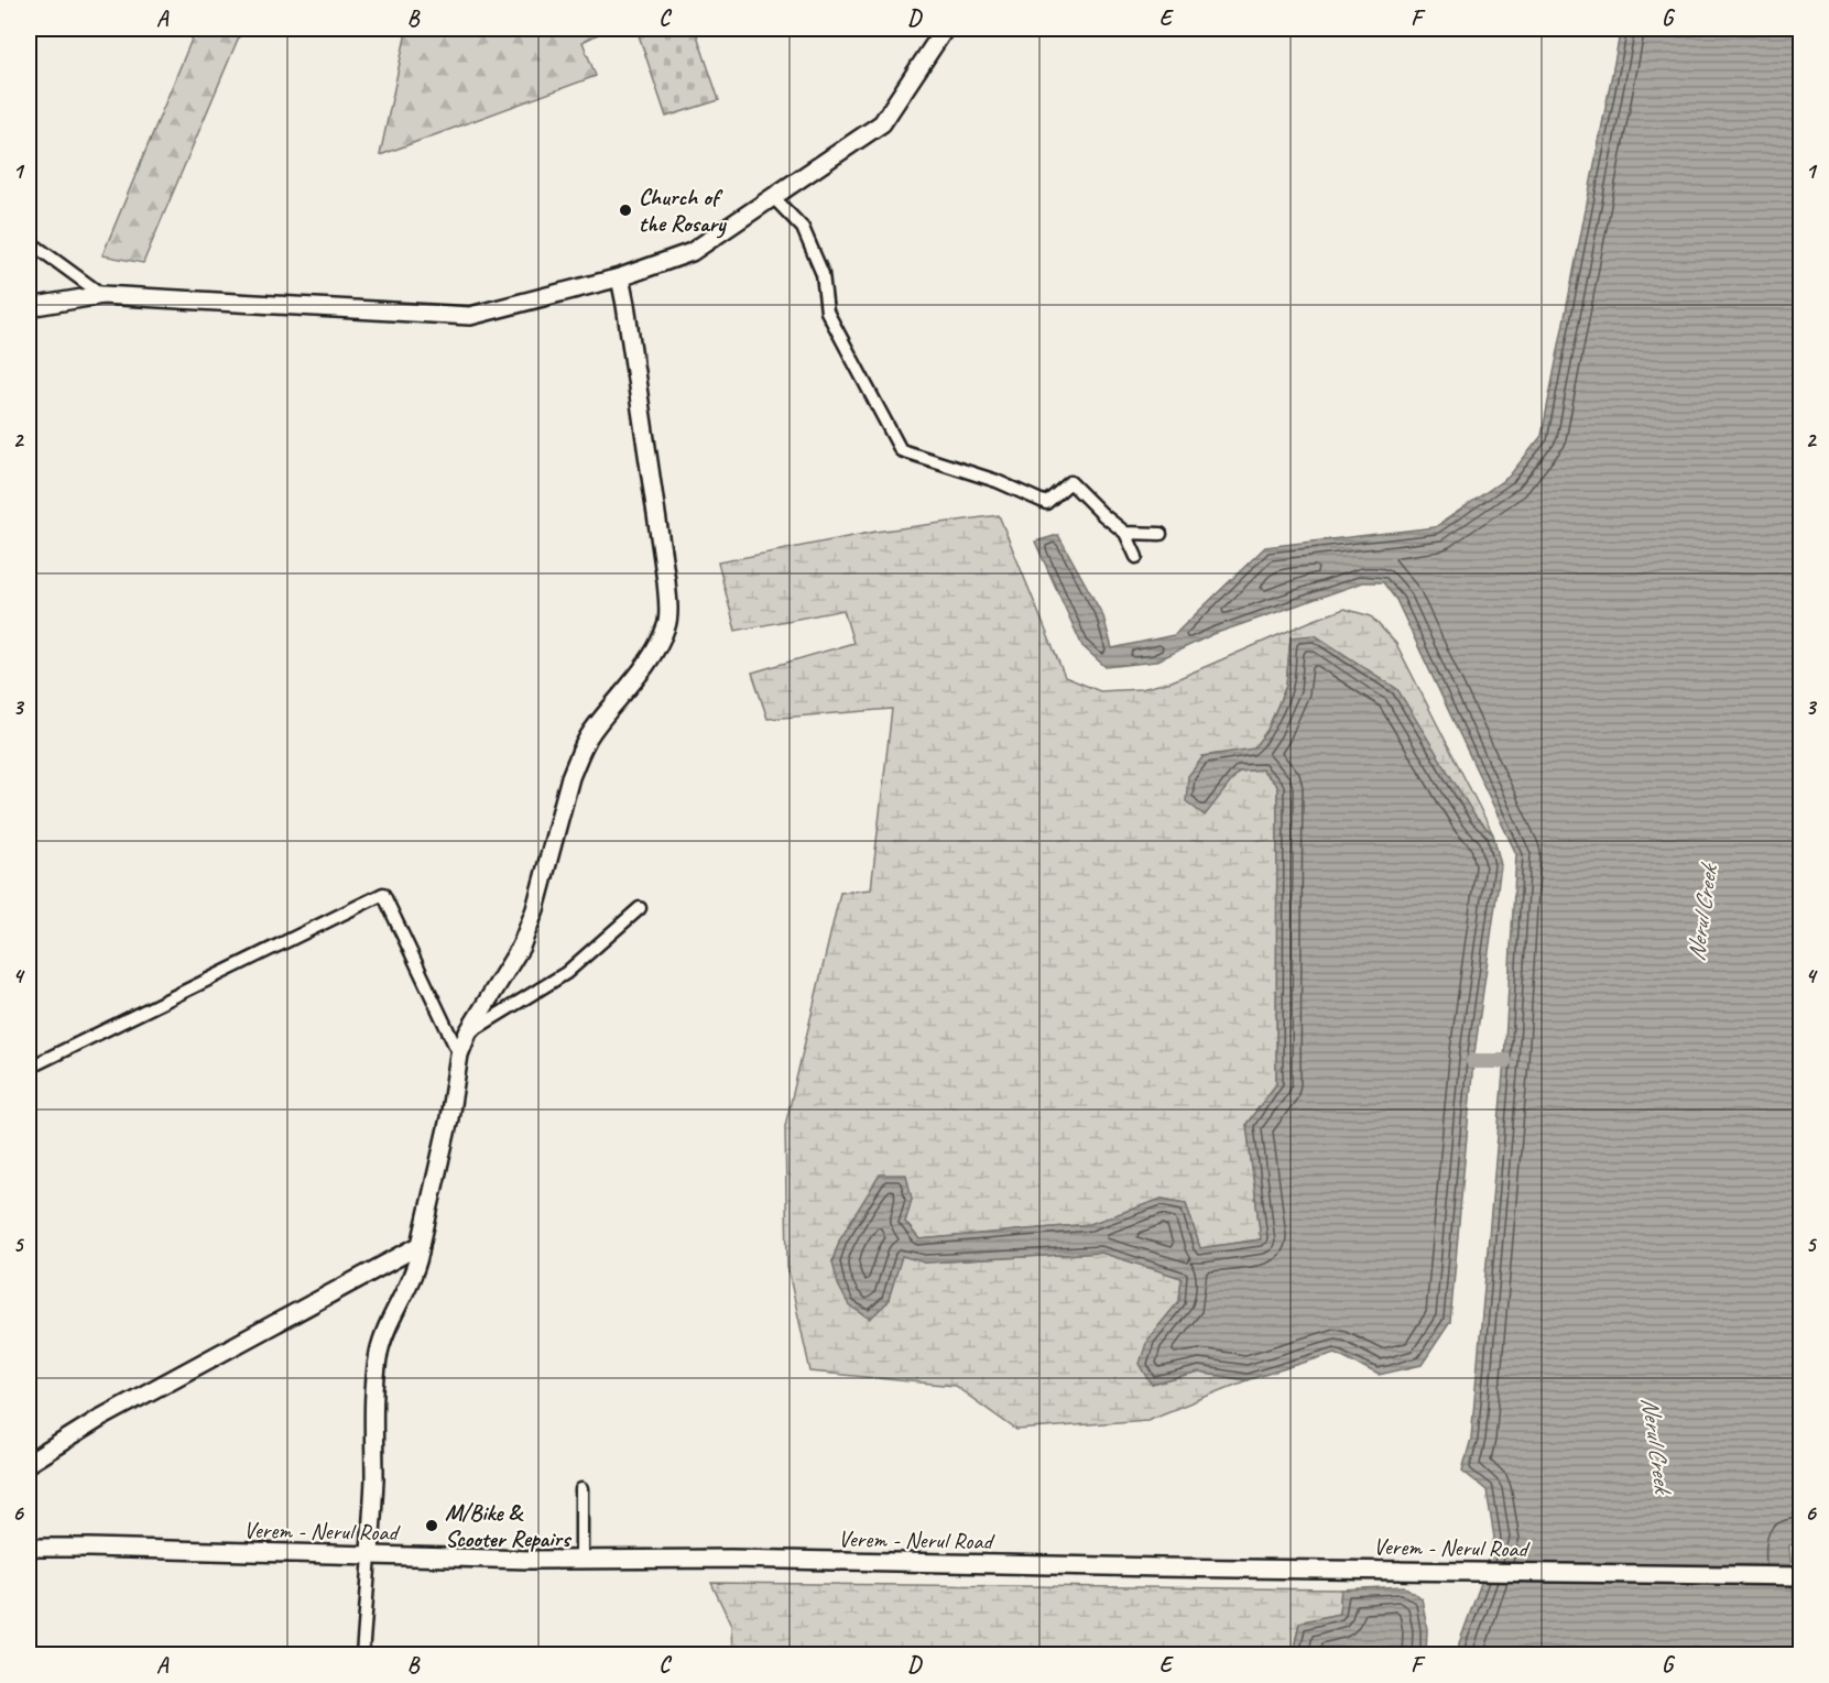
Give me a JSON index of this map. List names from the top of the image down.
{
  "streets": {
    "main road": ["Verem - Nerul Road"]
  },
  "water": ["Nerul Creek"],
  "places": ["Church of the Rosary", "M/Bike & Scooter Repairs"],
  "grid": {
    "columns": [
      "A",
      "B",
      "C",
      "D",
      "E",
      "F",
      "G"
    ],
    "rows": [
      "1",
      "2",
      "3",
      "4",
      "5",
      "6"
    ]
  }
}
